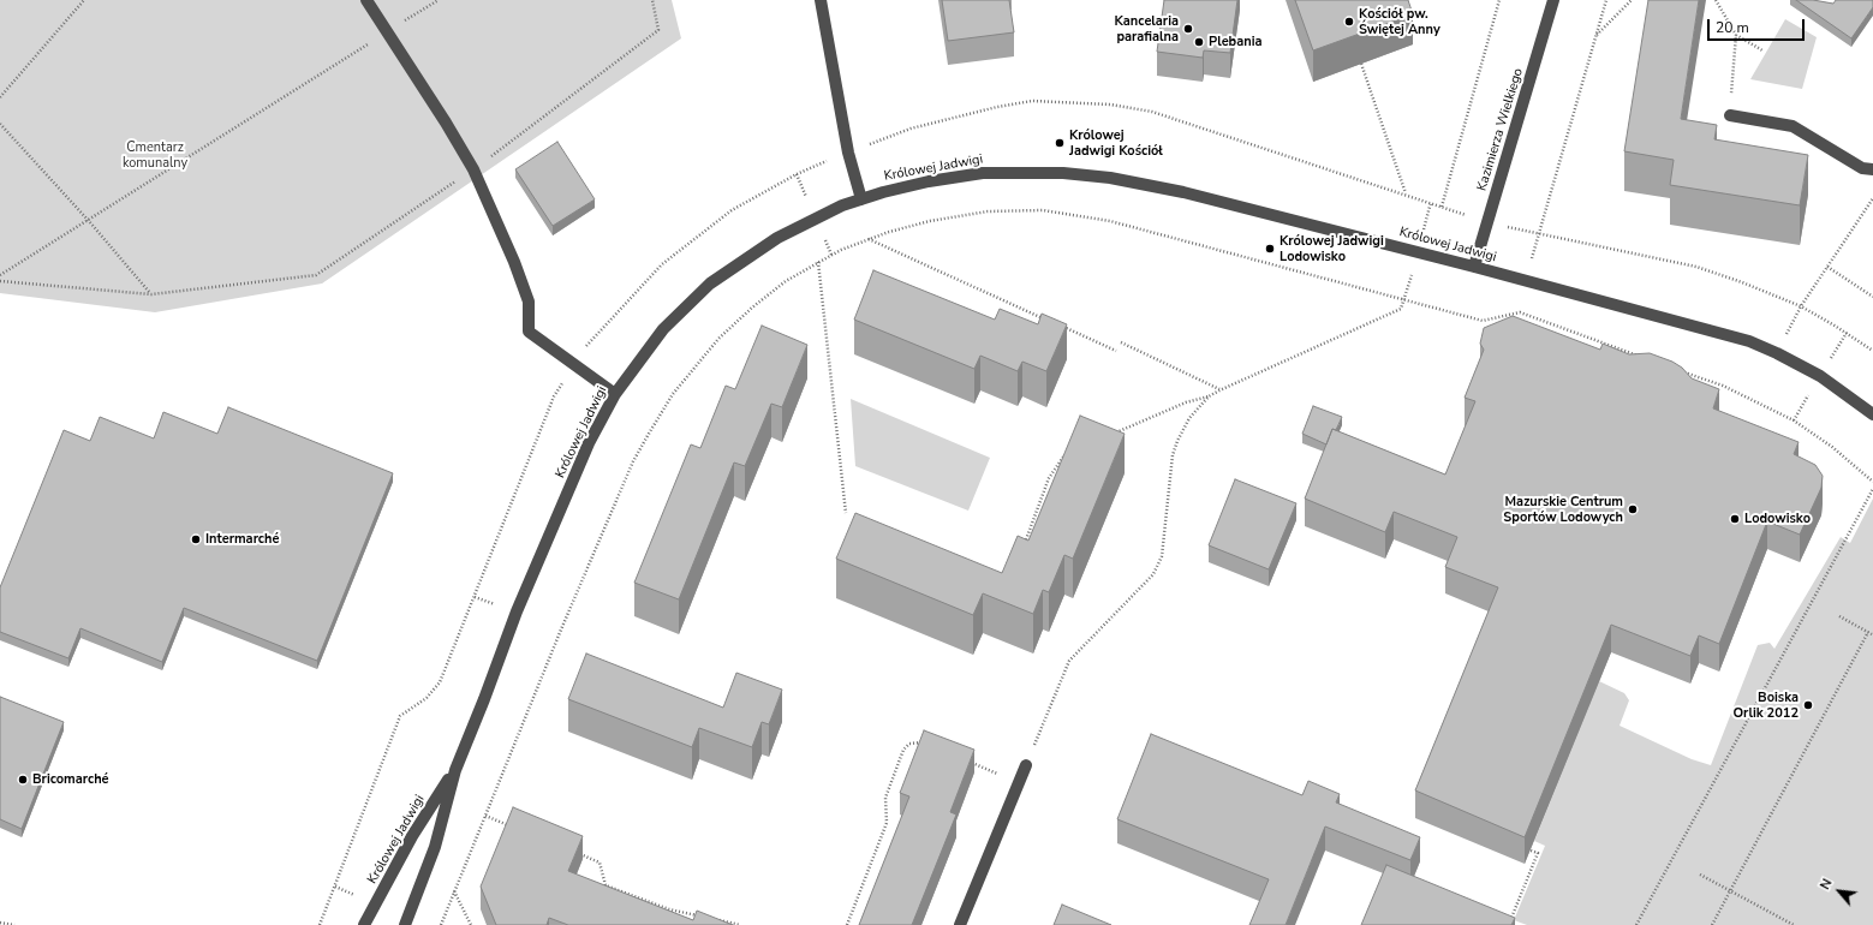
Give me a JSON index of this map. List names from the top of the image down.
{
  "streets": {
    "street": ["Kazimierza Wielkiego", "Królowej Jadwigi"]
  },
  "crossings": [
    ["Kazimierza Wielkiego", "Królowej Jadwigi"]
  ],
  "parks": ["Cmentarz komunalny"],
  "places": [
    "Kościół pw. Świętej Anny",
    "Kancelaria parafialna",
    "Plebania",
    "Królowej Jadwigi Kościół",
    "Królowej Jadwigi Lodowisko",
    "Mazurskie Centrum Sportów Lodowych",
    "Lodowisko",
    "Intermarché",
    "Boiska Orlik 2012",
    "Bricomarché"
  ],
  "scale_bar": "20 m",
  "north": "top left"
}
